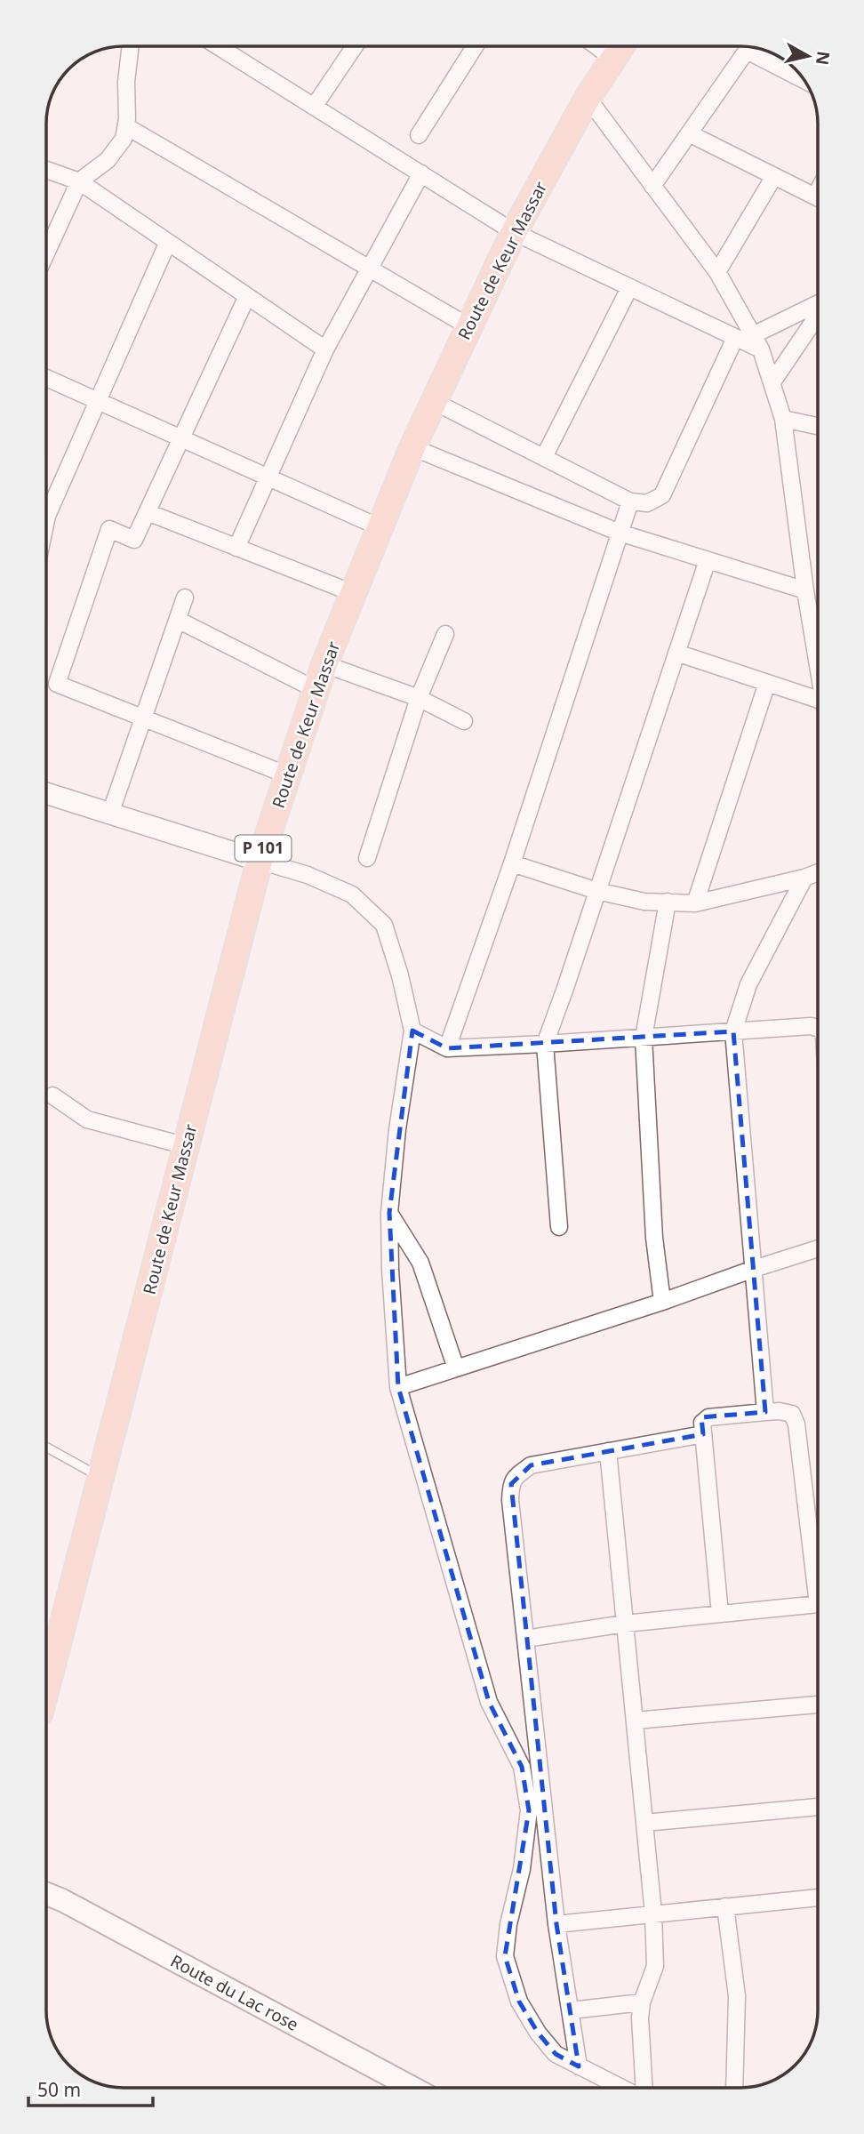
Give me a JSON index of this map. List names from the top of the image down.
{
  "streets": {
    "main road": ["Route de Keur Massar", "P 101", "Route du Lac rose"]
  },
  "scale_bar": "50 m",
  "north": "right"
}
